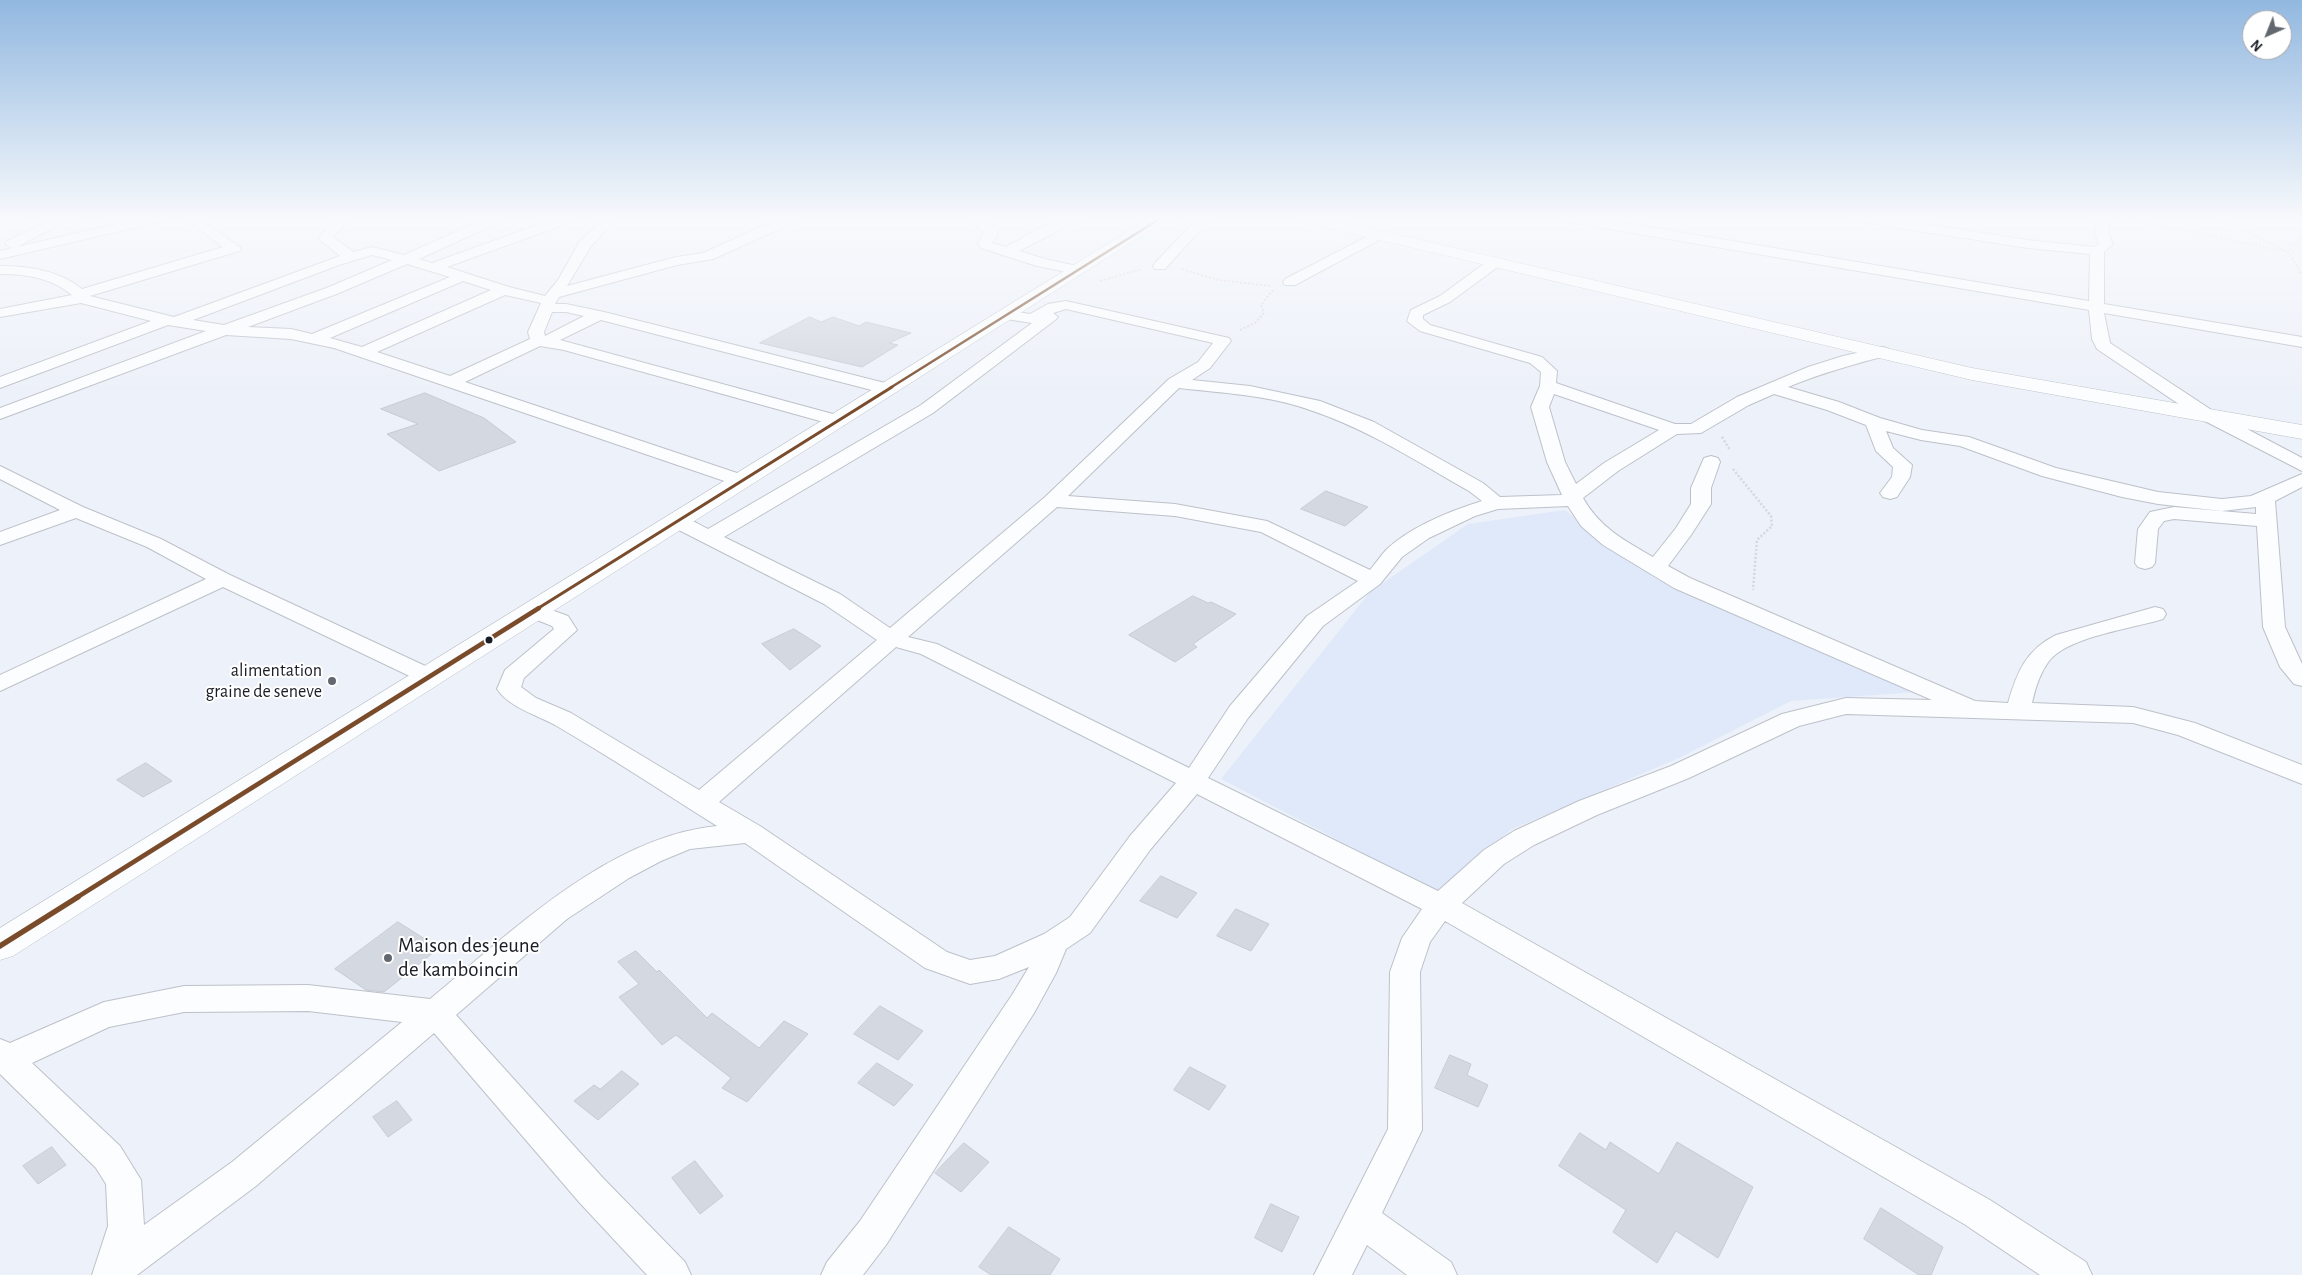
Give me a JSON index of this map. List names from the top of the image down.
{
  "places": ["alimentation graine de seneve", "Maison des jeune de kamboincin"],
  "north": "bottom left"
}
